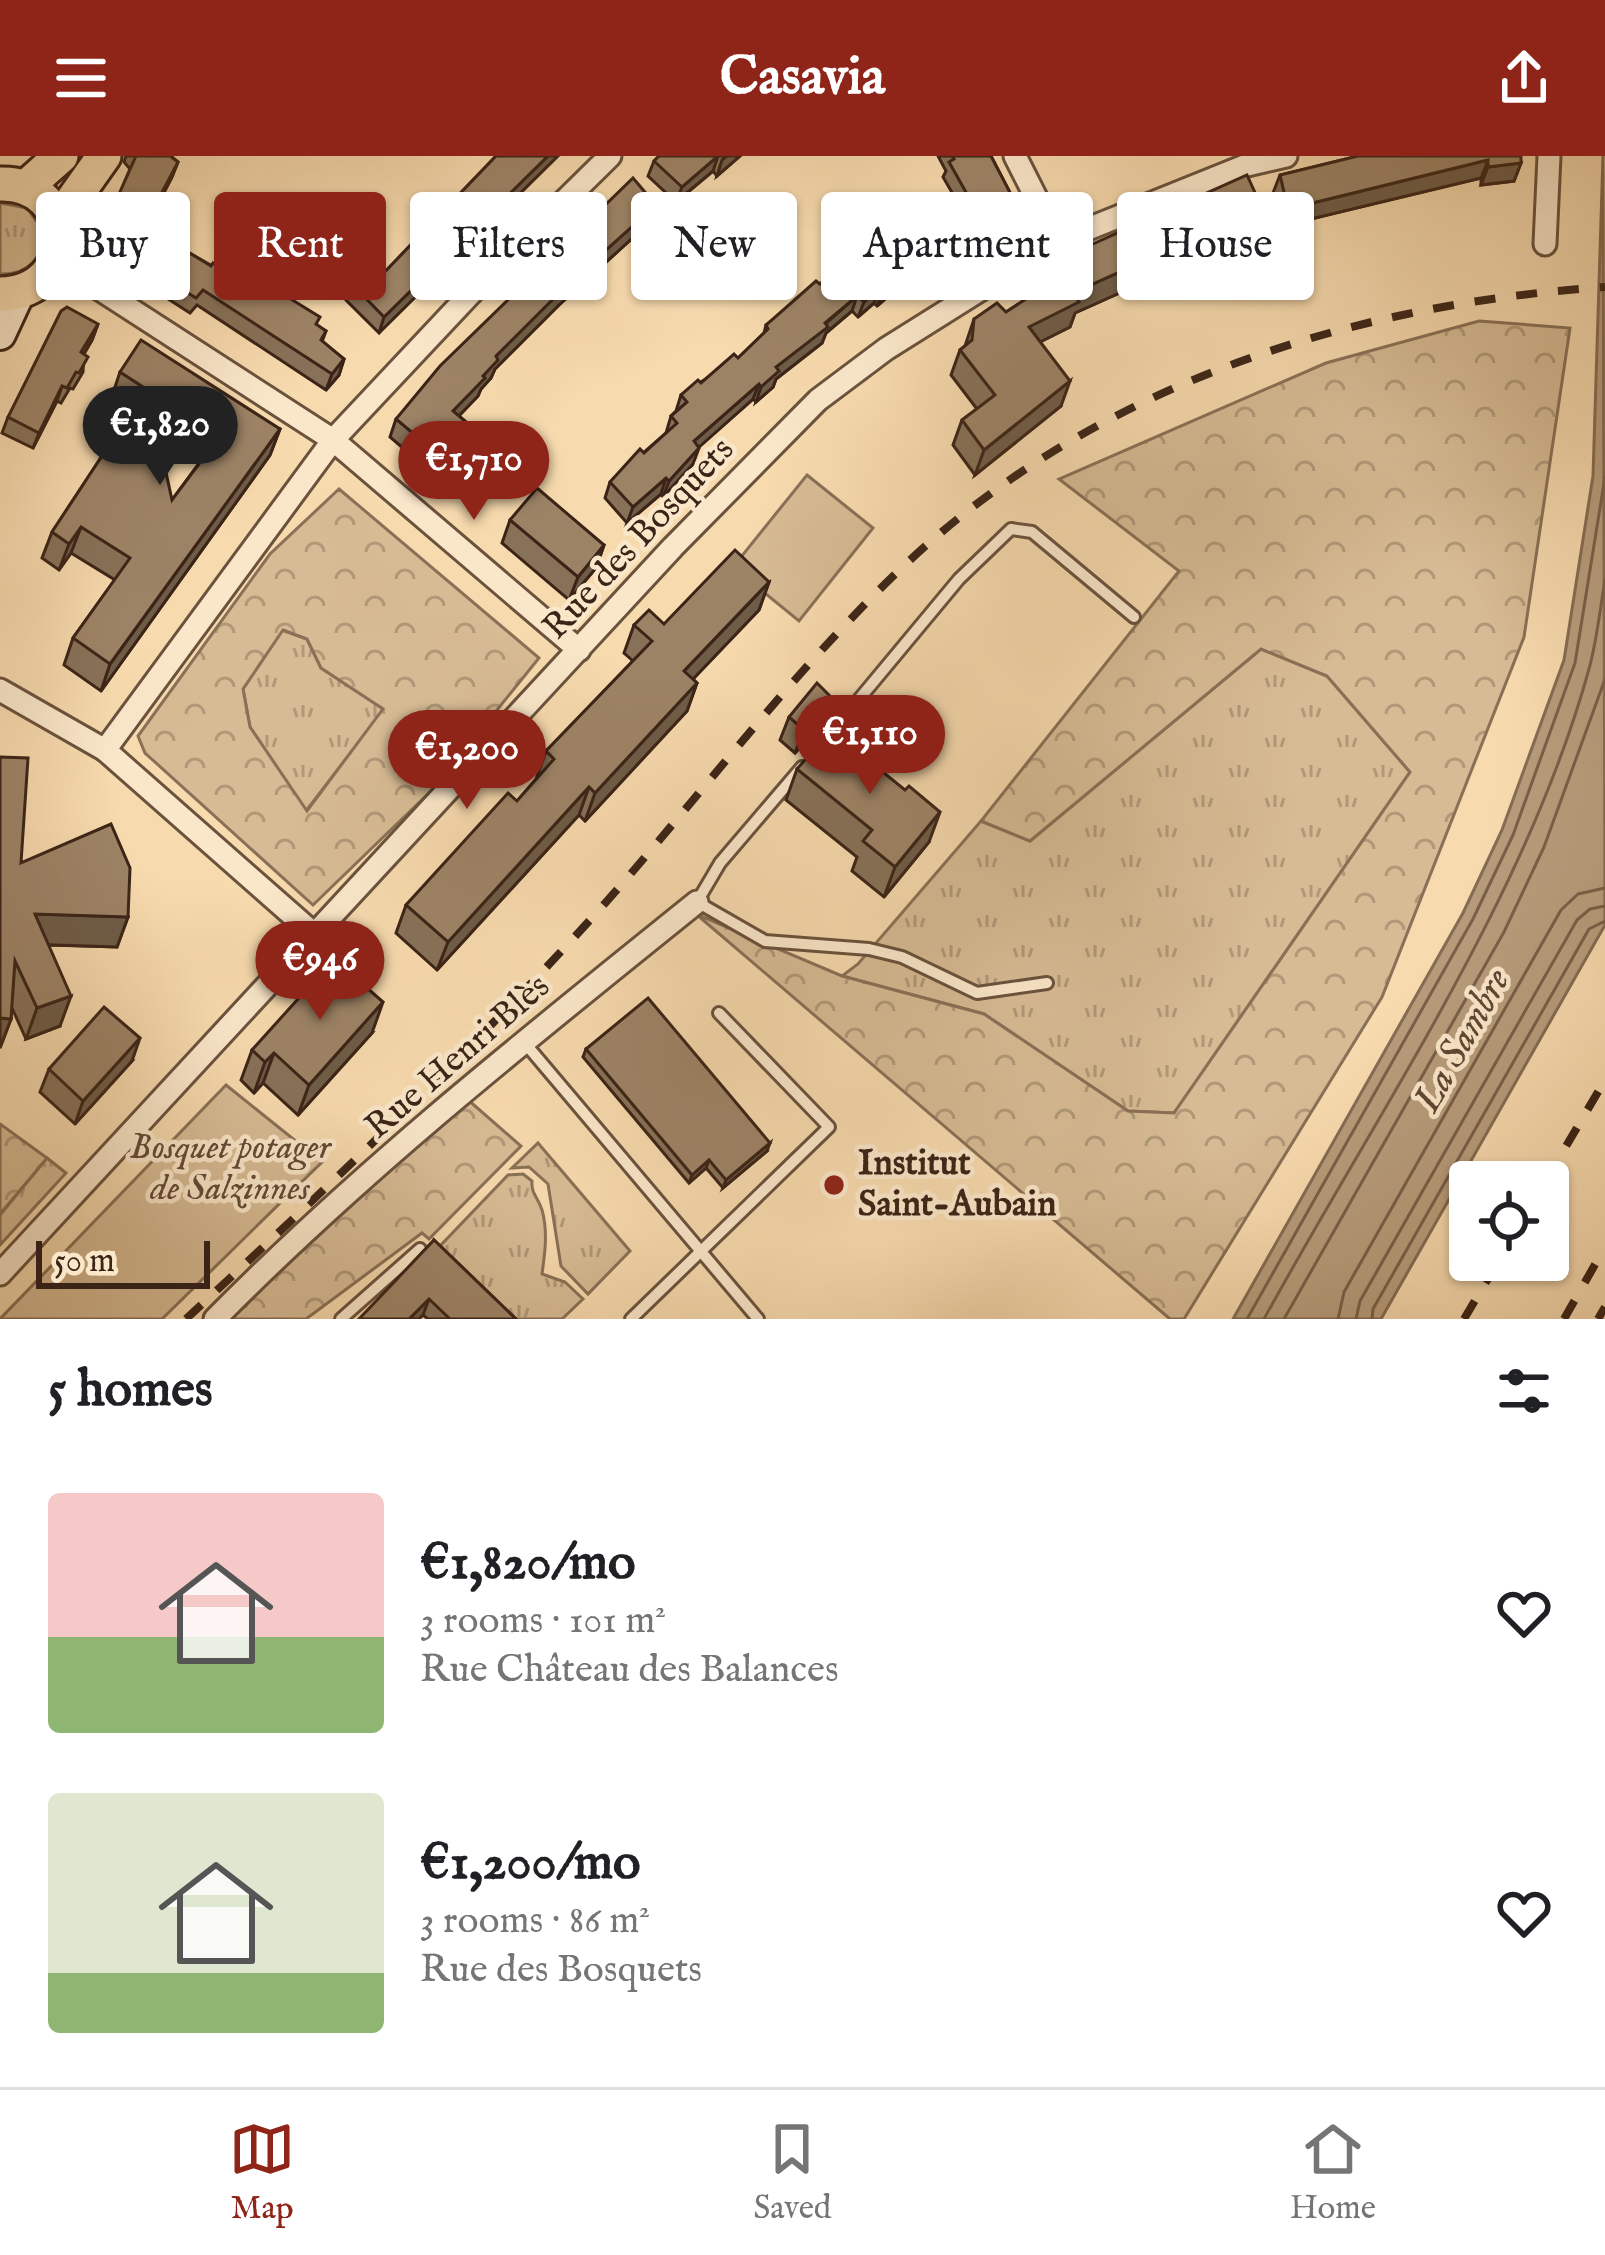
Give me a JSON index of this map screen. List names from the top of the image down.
{
  "streets": {
    "street": ["Rue des Bosquets", "Rue Henri Blès"]
  },
  "water": ["La Sambre"],
  "parks": ["Bosquet potager de Salzinnes"],
  "places": ["Institut Saint-Aubain"],
  "scale_bar": "50 m",
  "page": {
    "header": "Casavia",
    "chip": [
      "Buy",
      "Rent",
      "Filters",
      "New",
      "Apartment",
      "House"
    ],
    "price": [
      "€1,820",
      "€1,710",
      "€1,110",
      "€1,200",
      "€946"
    ],
    "scale": "50 m",
    "heading": "5 homes",
    "list": [
      {
        "name": "€1,820/mo",
        "note": "3 rooms · 101 m² · Rue Château des Balances"
      },
      {
        "name": "€1,200/mo",
        "note": "3 rooms · 86 m² · Rue des Bosquets"
      }
    ],
    "tabs": ["Map", "Saved", "Home"]
  }
}
